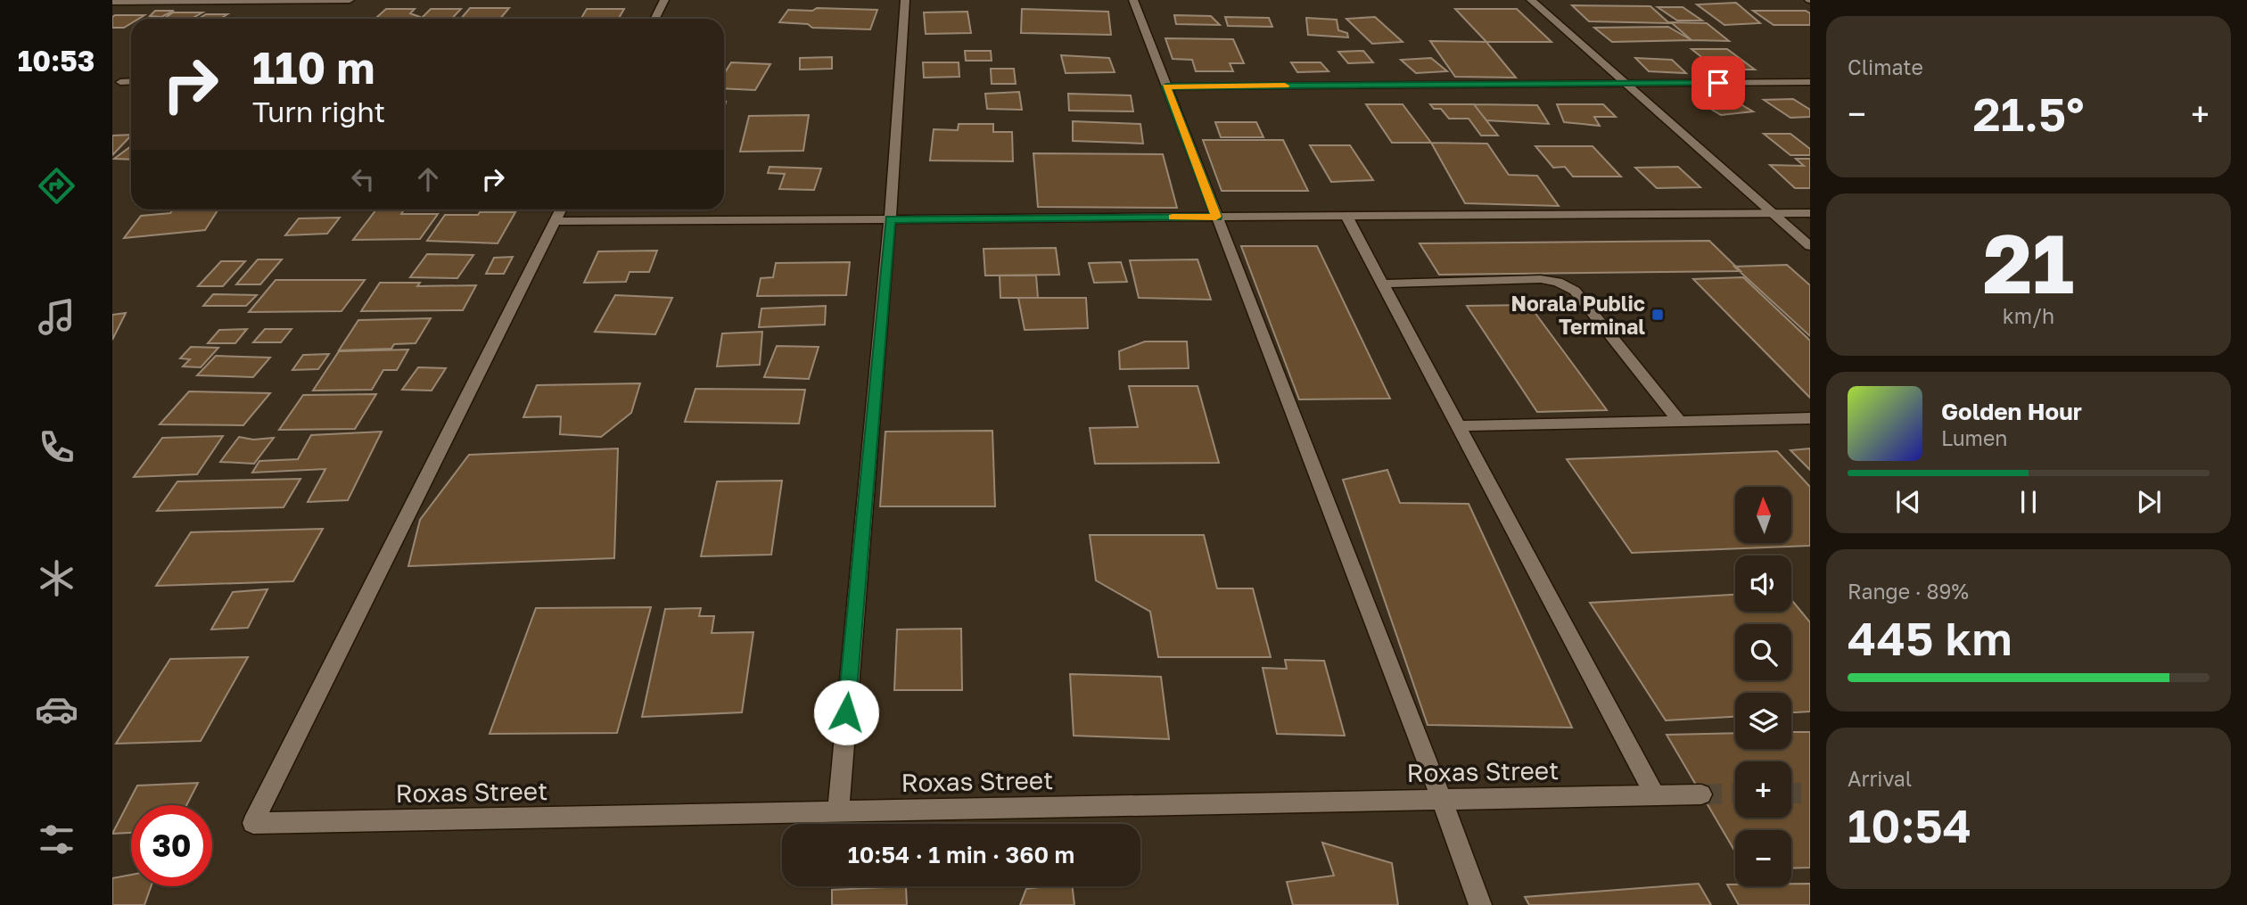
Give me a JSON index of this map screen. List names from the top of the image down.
{
  "streets": {
    "street": ["Roxas Street"]
  },
  "places": {
    "transit": ["Norala Public Terminal"]
  },
  "north": "top",
  "page": {
    "tabs": "10:53",
    "tile": [
      "Climate",
      ["21", "km/h"],
      ["Range · 89%", "445 km"],
      ["Arrival", "10:54"]
    ],
    "turn": ["110 m", "Turn right"],
    "heat": ["−", "21.5°", "+"],
    "song": ["Golden Hour", "Lumen"],
    "map_buttons": ["+", "−"],
    "limit": "30",
    "trip": "10:54 · 1 min · 360 m"
  }
}
